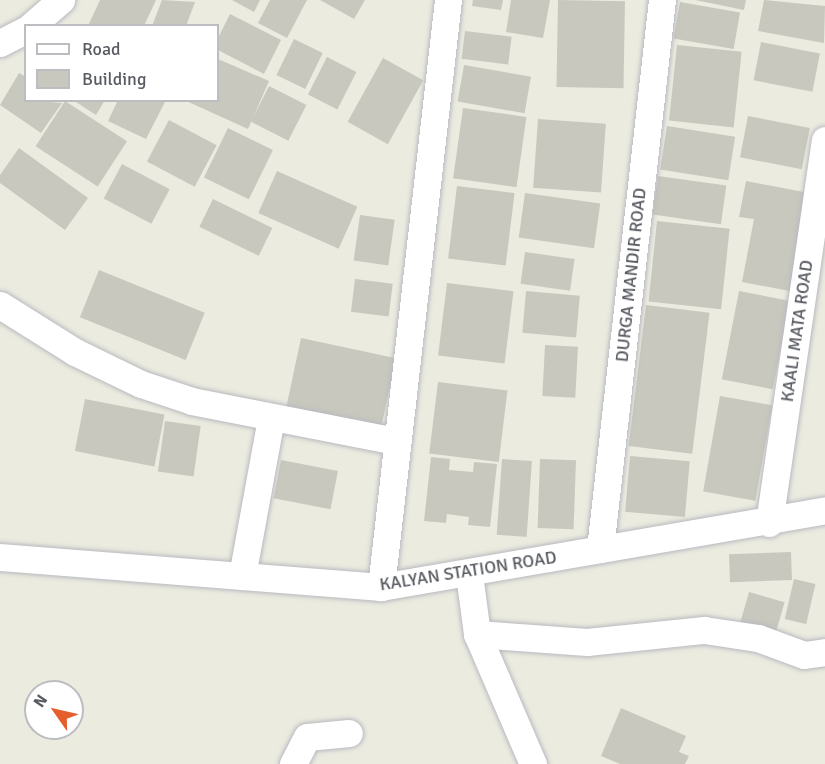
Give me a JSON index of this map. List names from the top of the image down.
{
  "streets": {
    "street": ["DURGA MANDIR ROAD", "KAALI MATA ROAD", "KALYAN STATION ROAD"]
  },
  "crossings": [
    ["DURGA MANDIR ROAD", "KALYAN STATION ROAD"],
    ["KAALI MATA ROAD", "KALYAN STATION ROAD"]
  ],
  "legend": ["Road", "Building"],
  "north": "top left"
}
